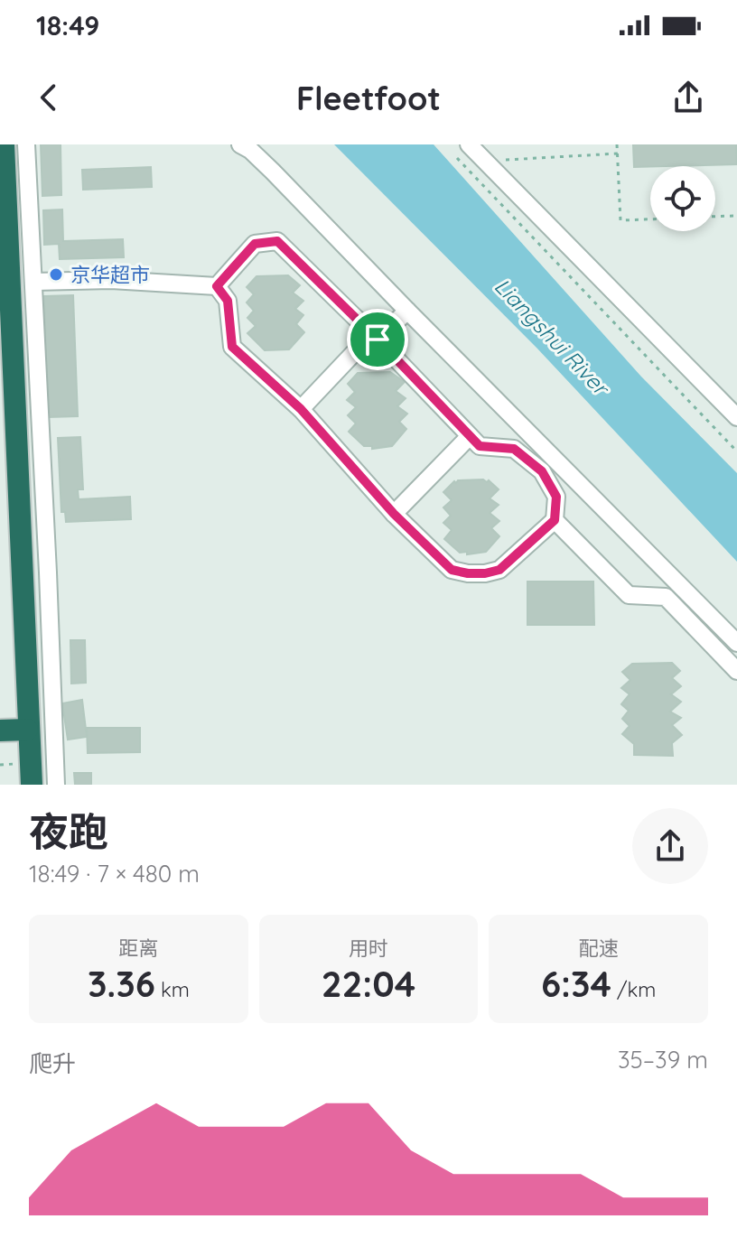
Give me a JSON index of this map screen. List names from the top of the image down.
{
  "water": ["Liangshui River"],
  "places": ["京华超市"],
  "page": {
    "status": "18:49",
    "header": "Fleetfoot",
    "heading": ["夜跑", "18:49 · 7 × 480 m"],
    "stats": [
      ["距离", "3.36 km"],
      ["用时", "22:04"],
      ["配速", "6:34 /km"]
    ],
    "chart": ["爬升", "35–39 m"]
  }
}
